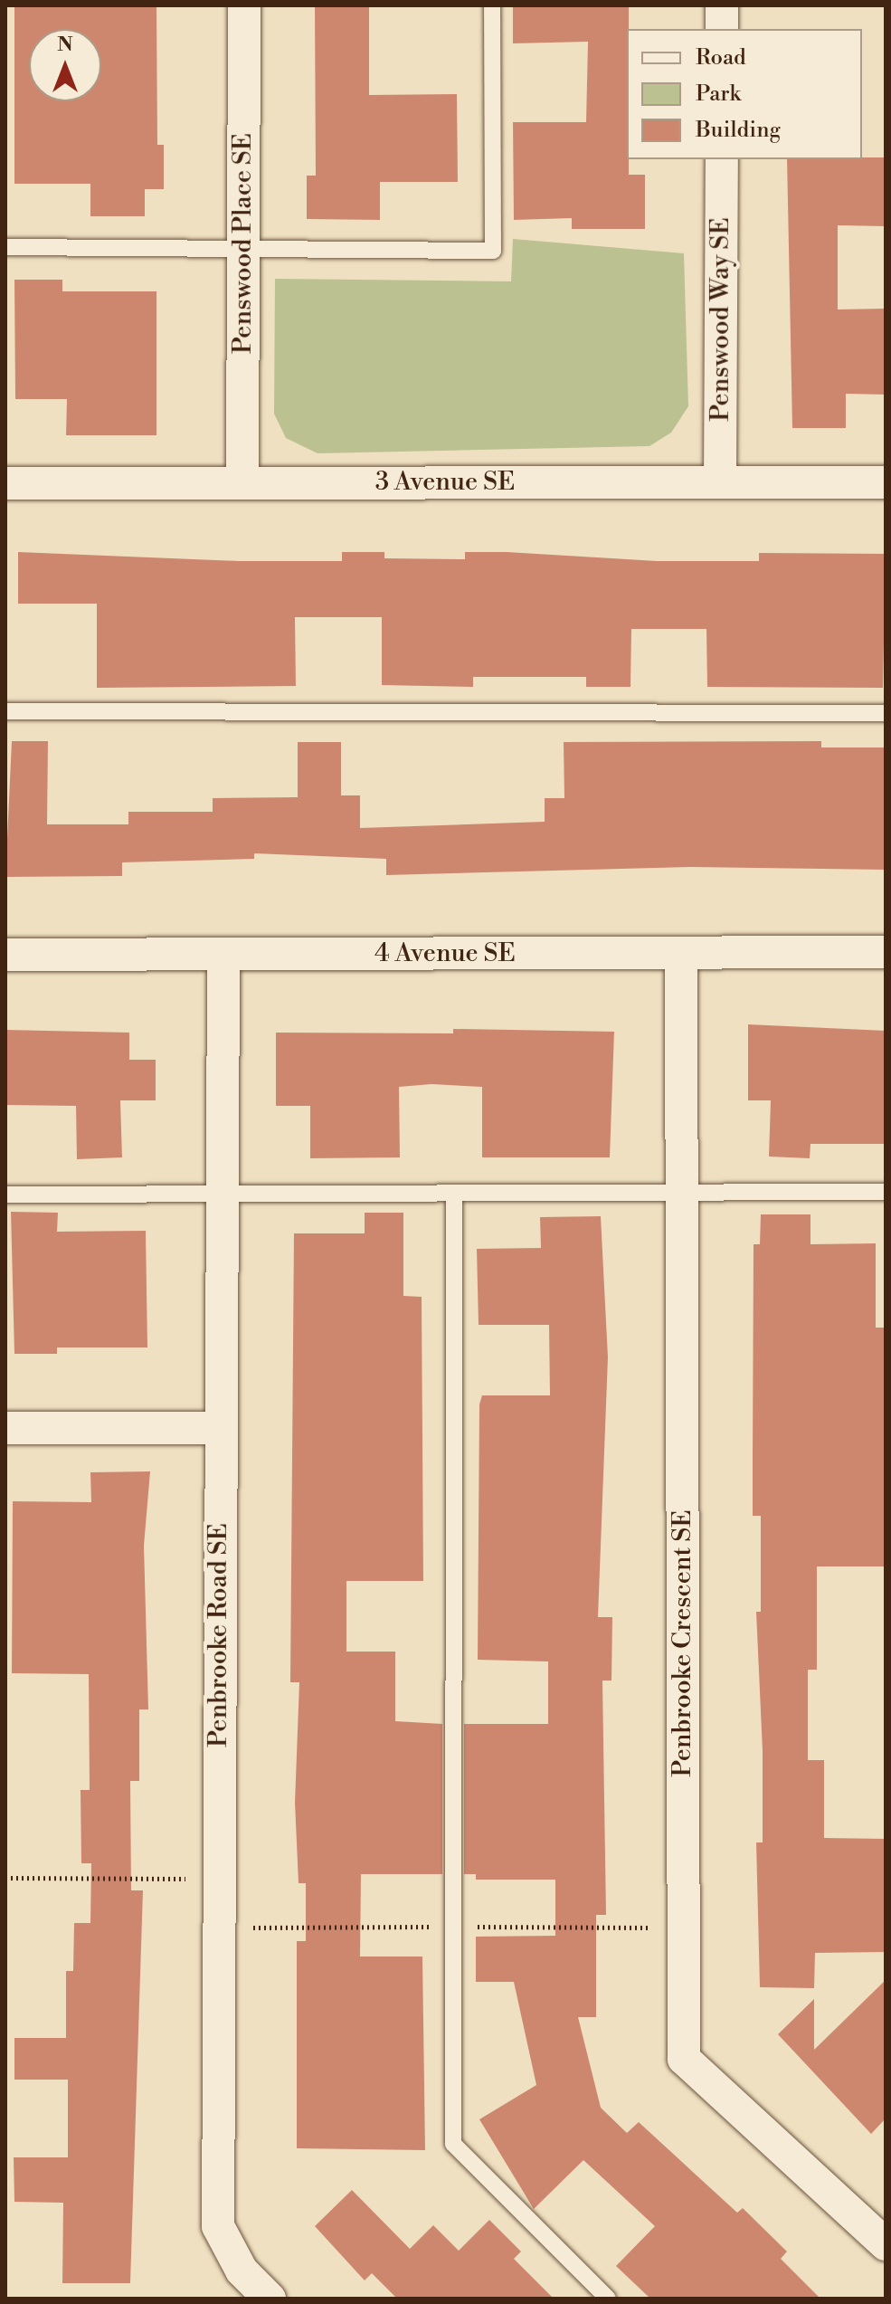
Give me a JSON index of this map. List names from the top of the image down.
{
  "streets": {
    "street": [
      "Penswood Place SE",
      "Penswood Way SE",
      "3 Avenue SE",
      "4 Avenue SE",
      "Penbrooke Road SE",
      "Penbrooke Crescent SE"
    ]
  },
  "crossings": [
    ["Penswood Place SE", "3 Avenue SE"],
    ["Penswood Way SE", "3 Avenue SE"],
    ["4 Avenue SE", "Penbrooke Road SE"],
    ["4 Avenue SE", "Penbrooke Crescent SE"]
  ],
  "legend": ["Road", "Park", "Building"],
  "north": "top"
}
